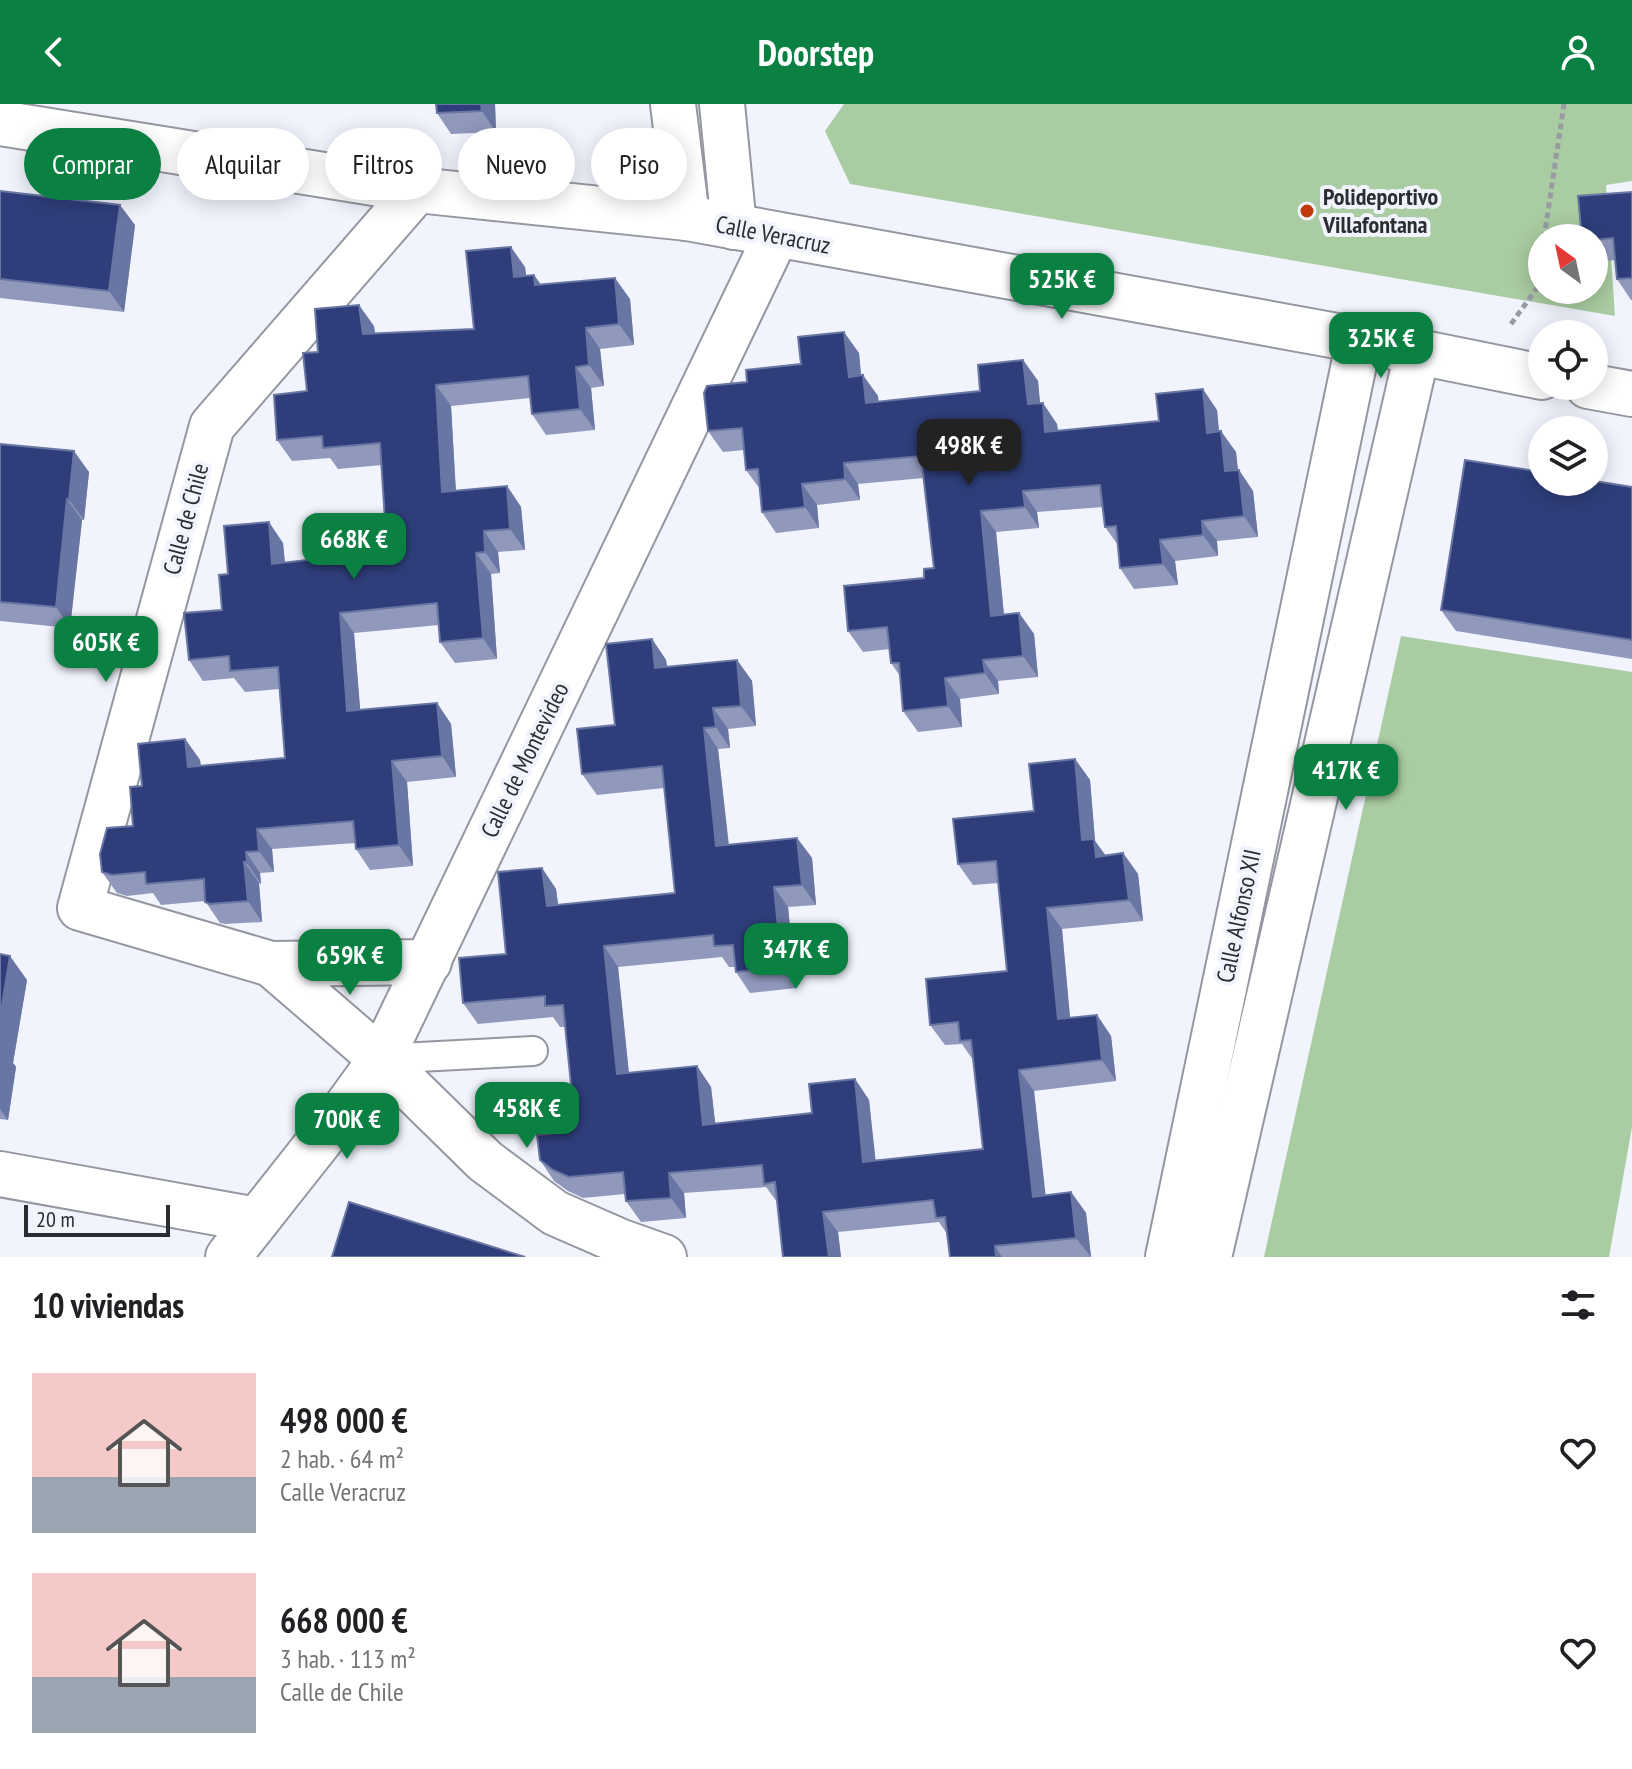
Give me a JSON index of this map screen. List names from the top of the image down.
{
  "streets": {
    "street": [
      "Calle Veracruz",
      "Calle de Chile",
      "Calle de Montevideo",
      "Calle Alfonso XII"
    ]
  },
  "crossings": [
    ["Calle Veracruz", "Calle de Montevideo"],
    ["Calle Veracruz", "Calle Alfonso XII"],
    ["Calle de Chile", "Calle de Montevideo"]
  ],
  "places": ["Polideportivo Villafontana"],
  "scale_bar": "20 m",
  "north": "top left",
  "page": {
    "header": "Doorstep",
    "chip": [
      "Comprar",
      "Alquilar",
      "Filtros",
      "Nuevo",
      "Piso"
    ],
    "price": [
      "525K €",
      "325K €",
      "498K €",
      "668K €",
      "605K €",
      "417K €",
      "347K €",
      "659K €",
      "458K €",
      "700K €"
    ],
    "scale": "20 m",
    "heading": "10 viviendas",
    "list": [
      {
        "name": "498 000 €",
        "note": "2 hab. · 64 m² · Calle Veracruz"
      },
      {
        "name": "668 000 €",
        "note": "3 hab. · 113 m² · Calle de Chile"
      }
    ]
  }
}
